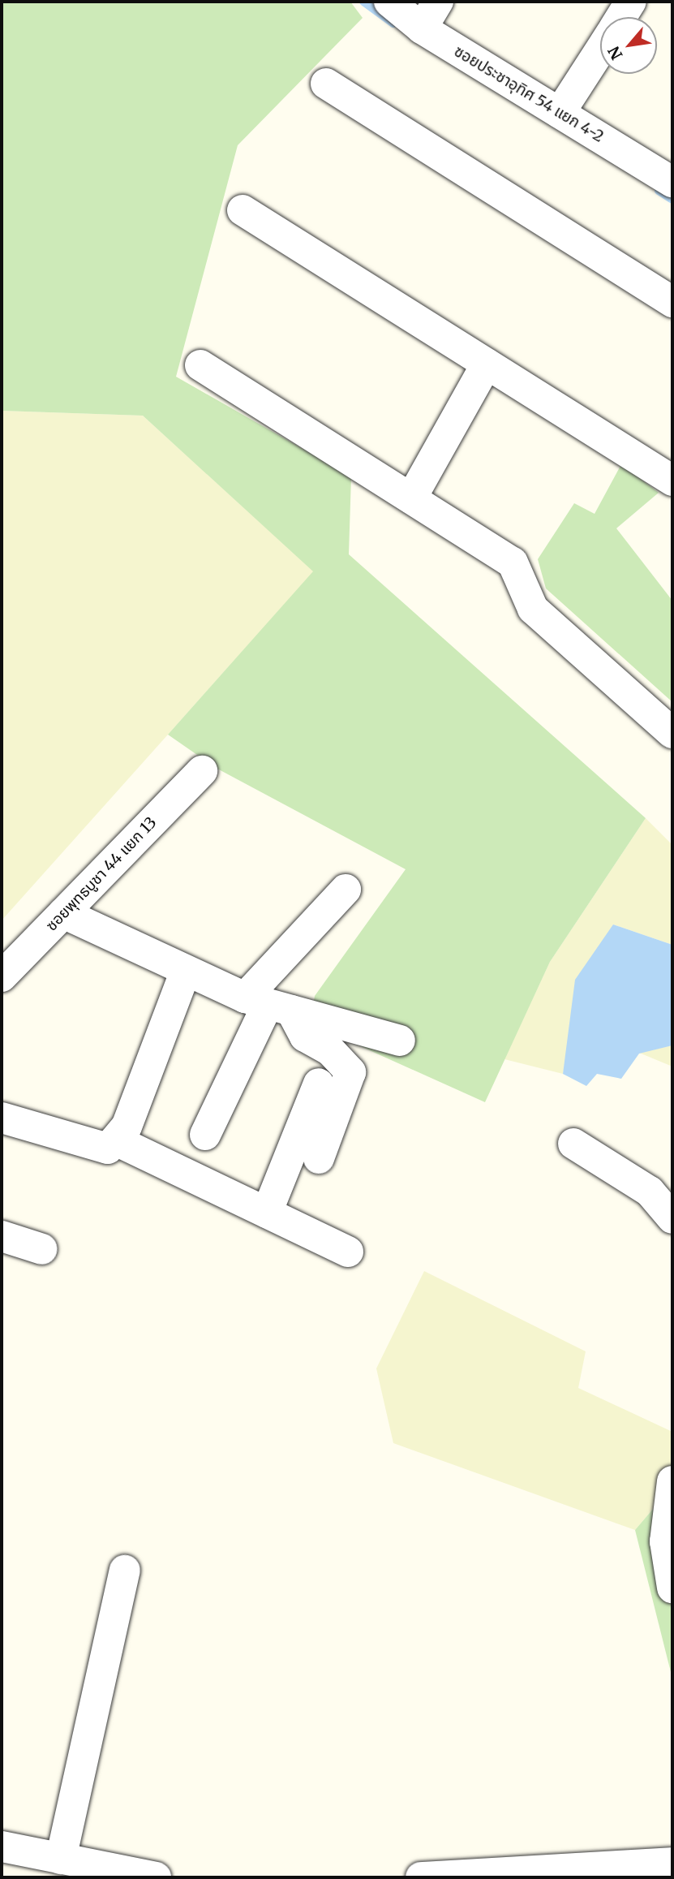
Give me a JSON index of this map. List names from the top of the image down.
{
  "streets": {
    "street": ["ซอยประชาอุทิศ 54 แยก 4-2", "ซอยพุทธบูชา 44 แยก 13"]
  },
  "north": "bottom left"
}
